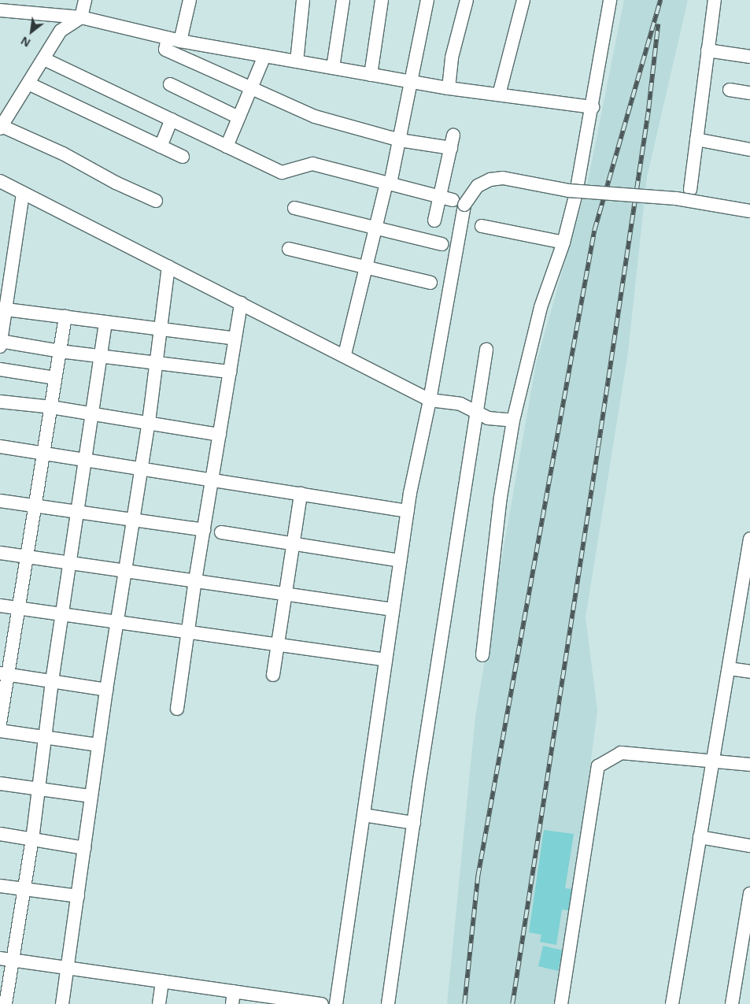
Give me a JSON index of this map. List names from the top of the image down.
{
  "north": "bottom left"
}
